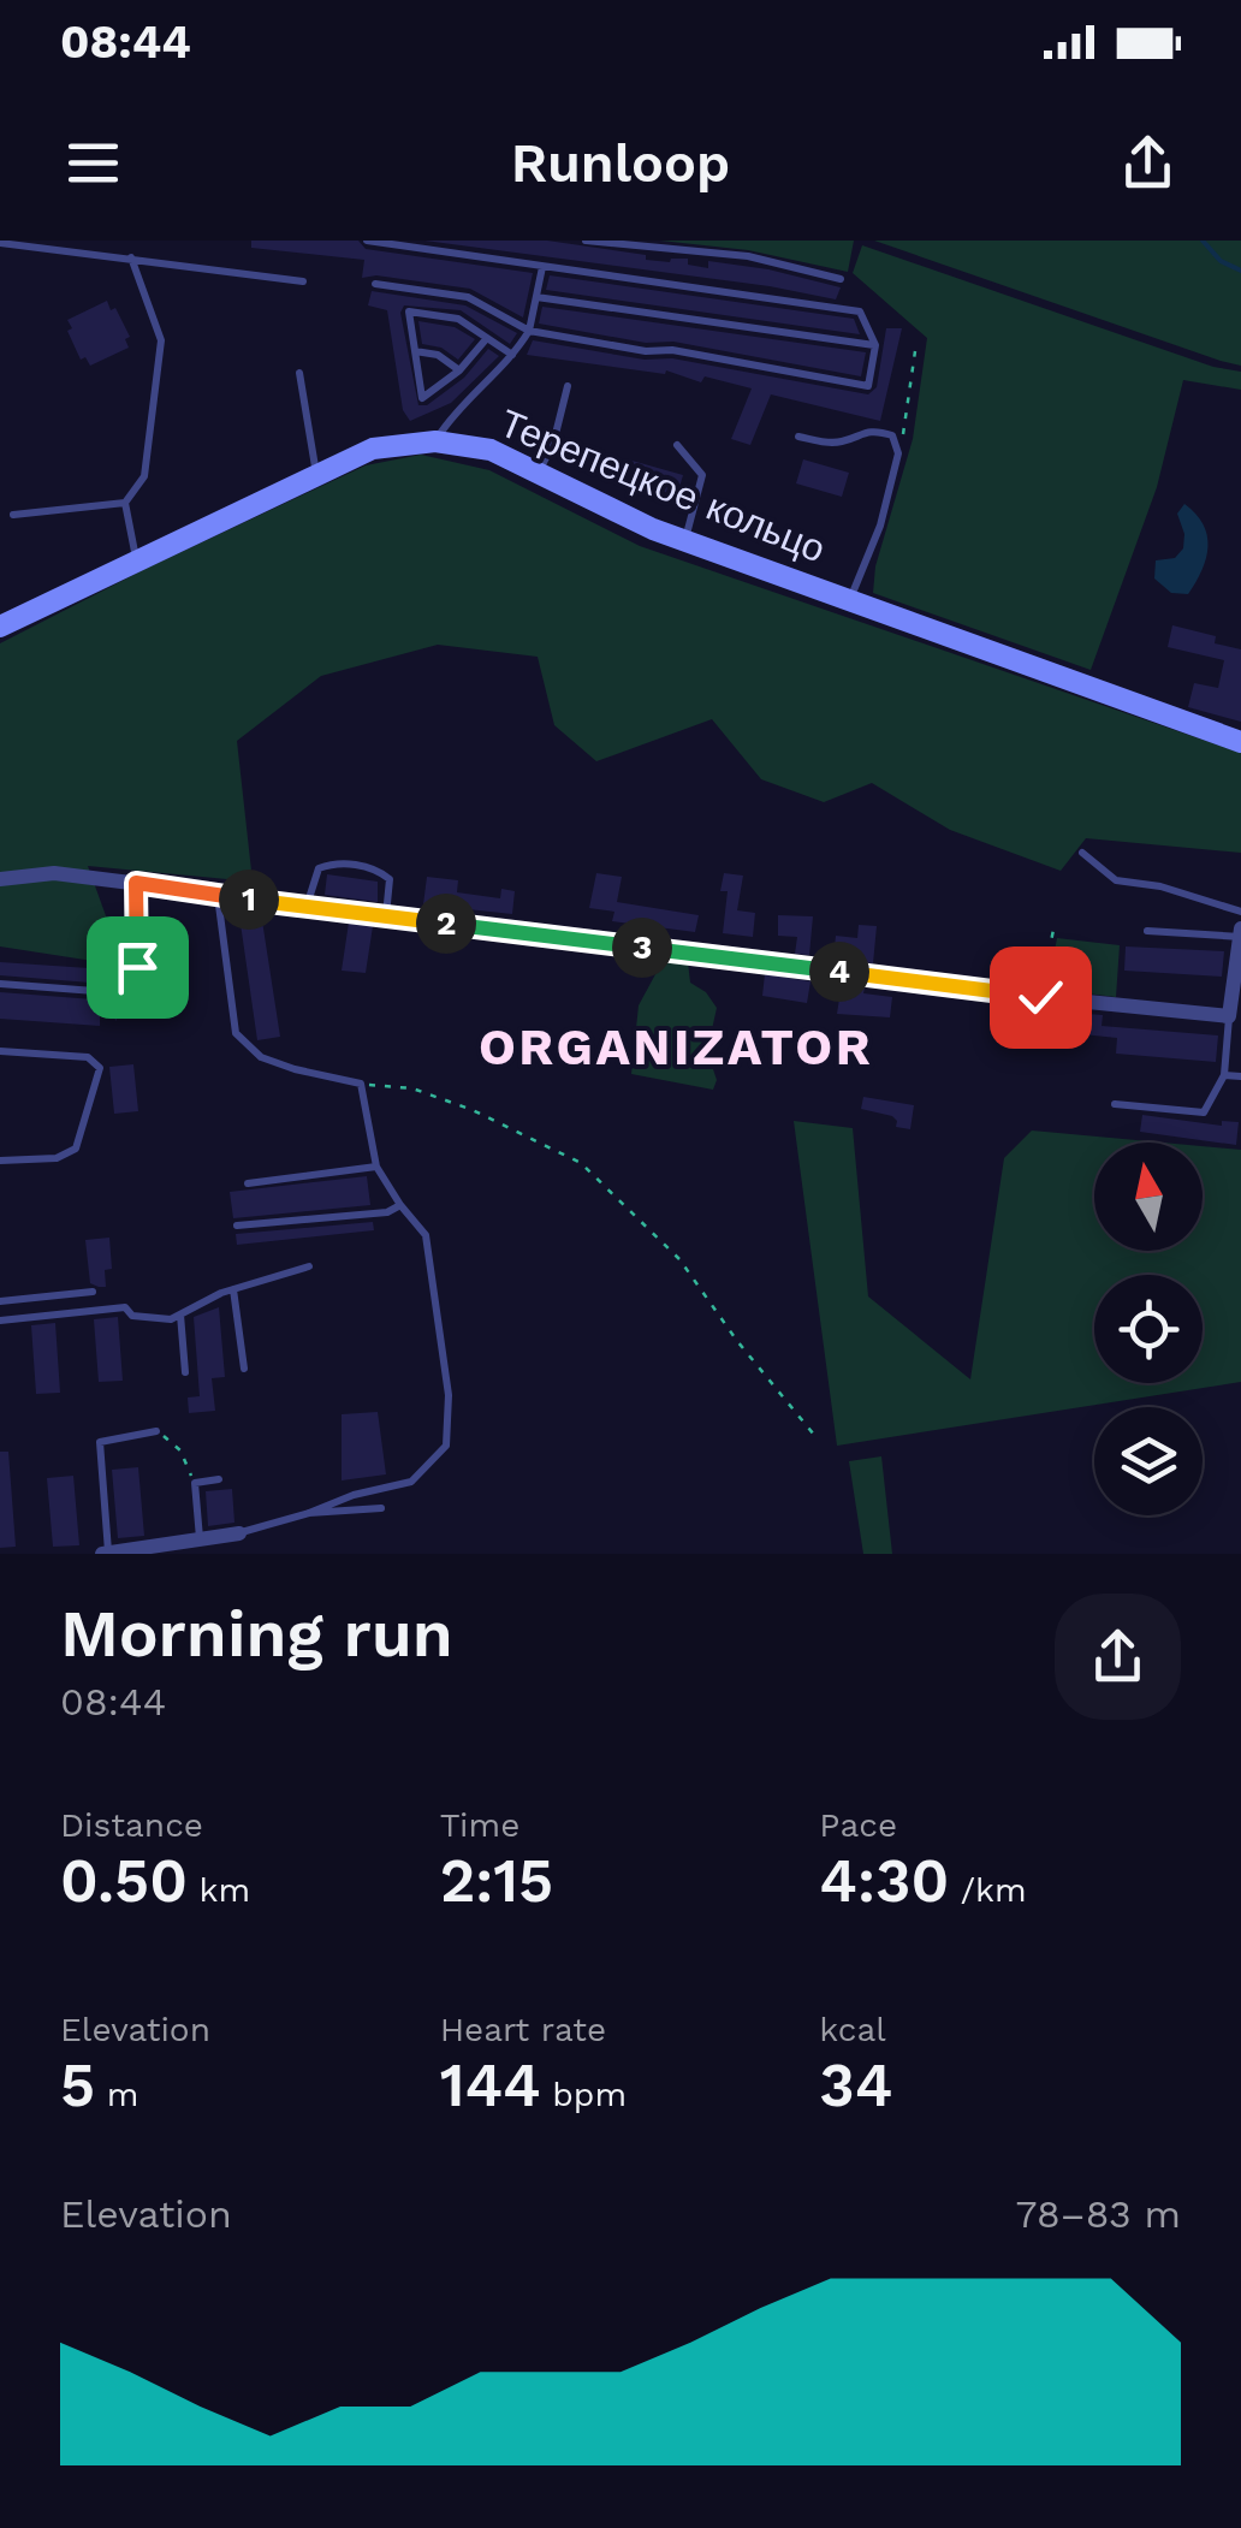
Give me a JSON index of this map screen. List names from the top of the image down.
{
  "streets": {
    "street": ["Терепецкое кольцо"]
  },
  "districts": ["ORGANIZATOR"],
  "north": "top",
  "page": {
    "status": "08:44",
    "header": "Runloop",
    "pins": [
      "1",
      "2",
      "3",
      "4"
    ],
    "heading": ["Morning run", "08:44"],
    "stats": [
      ["Distance", "0.50 km"],
      ["Time", "2:15"],
      ["Pace", "4:30 /km"],
      ["Elevation", "5 m"],
      ["Heart rate", "144 bpm"],
      ["kcal", "34"]
    ],
    "chart": ["Elevation", "78–83 m"]
  }
}
